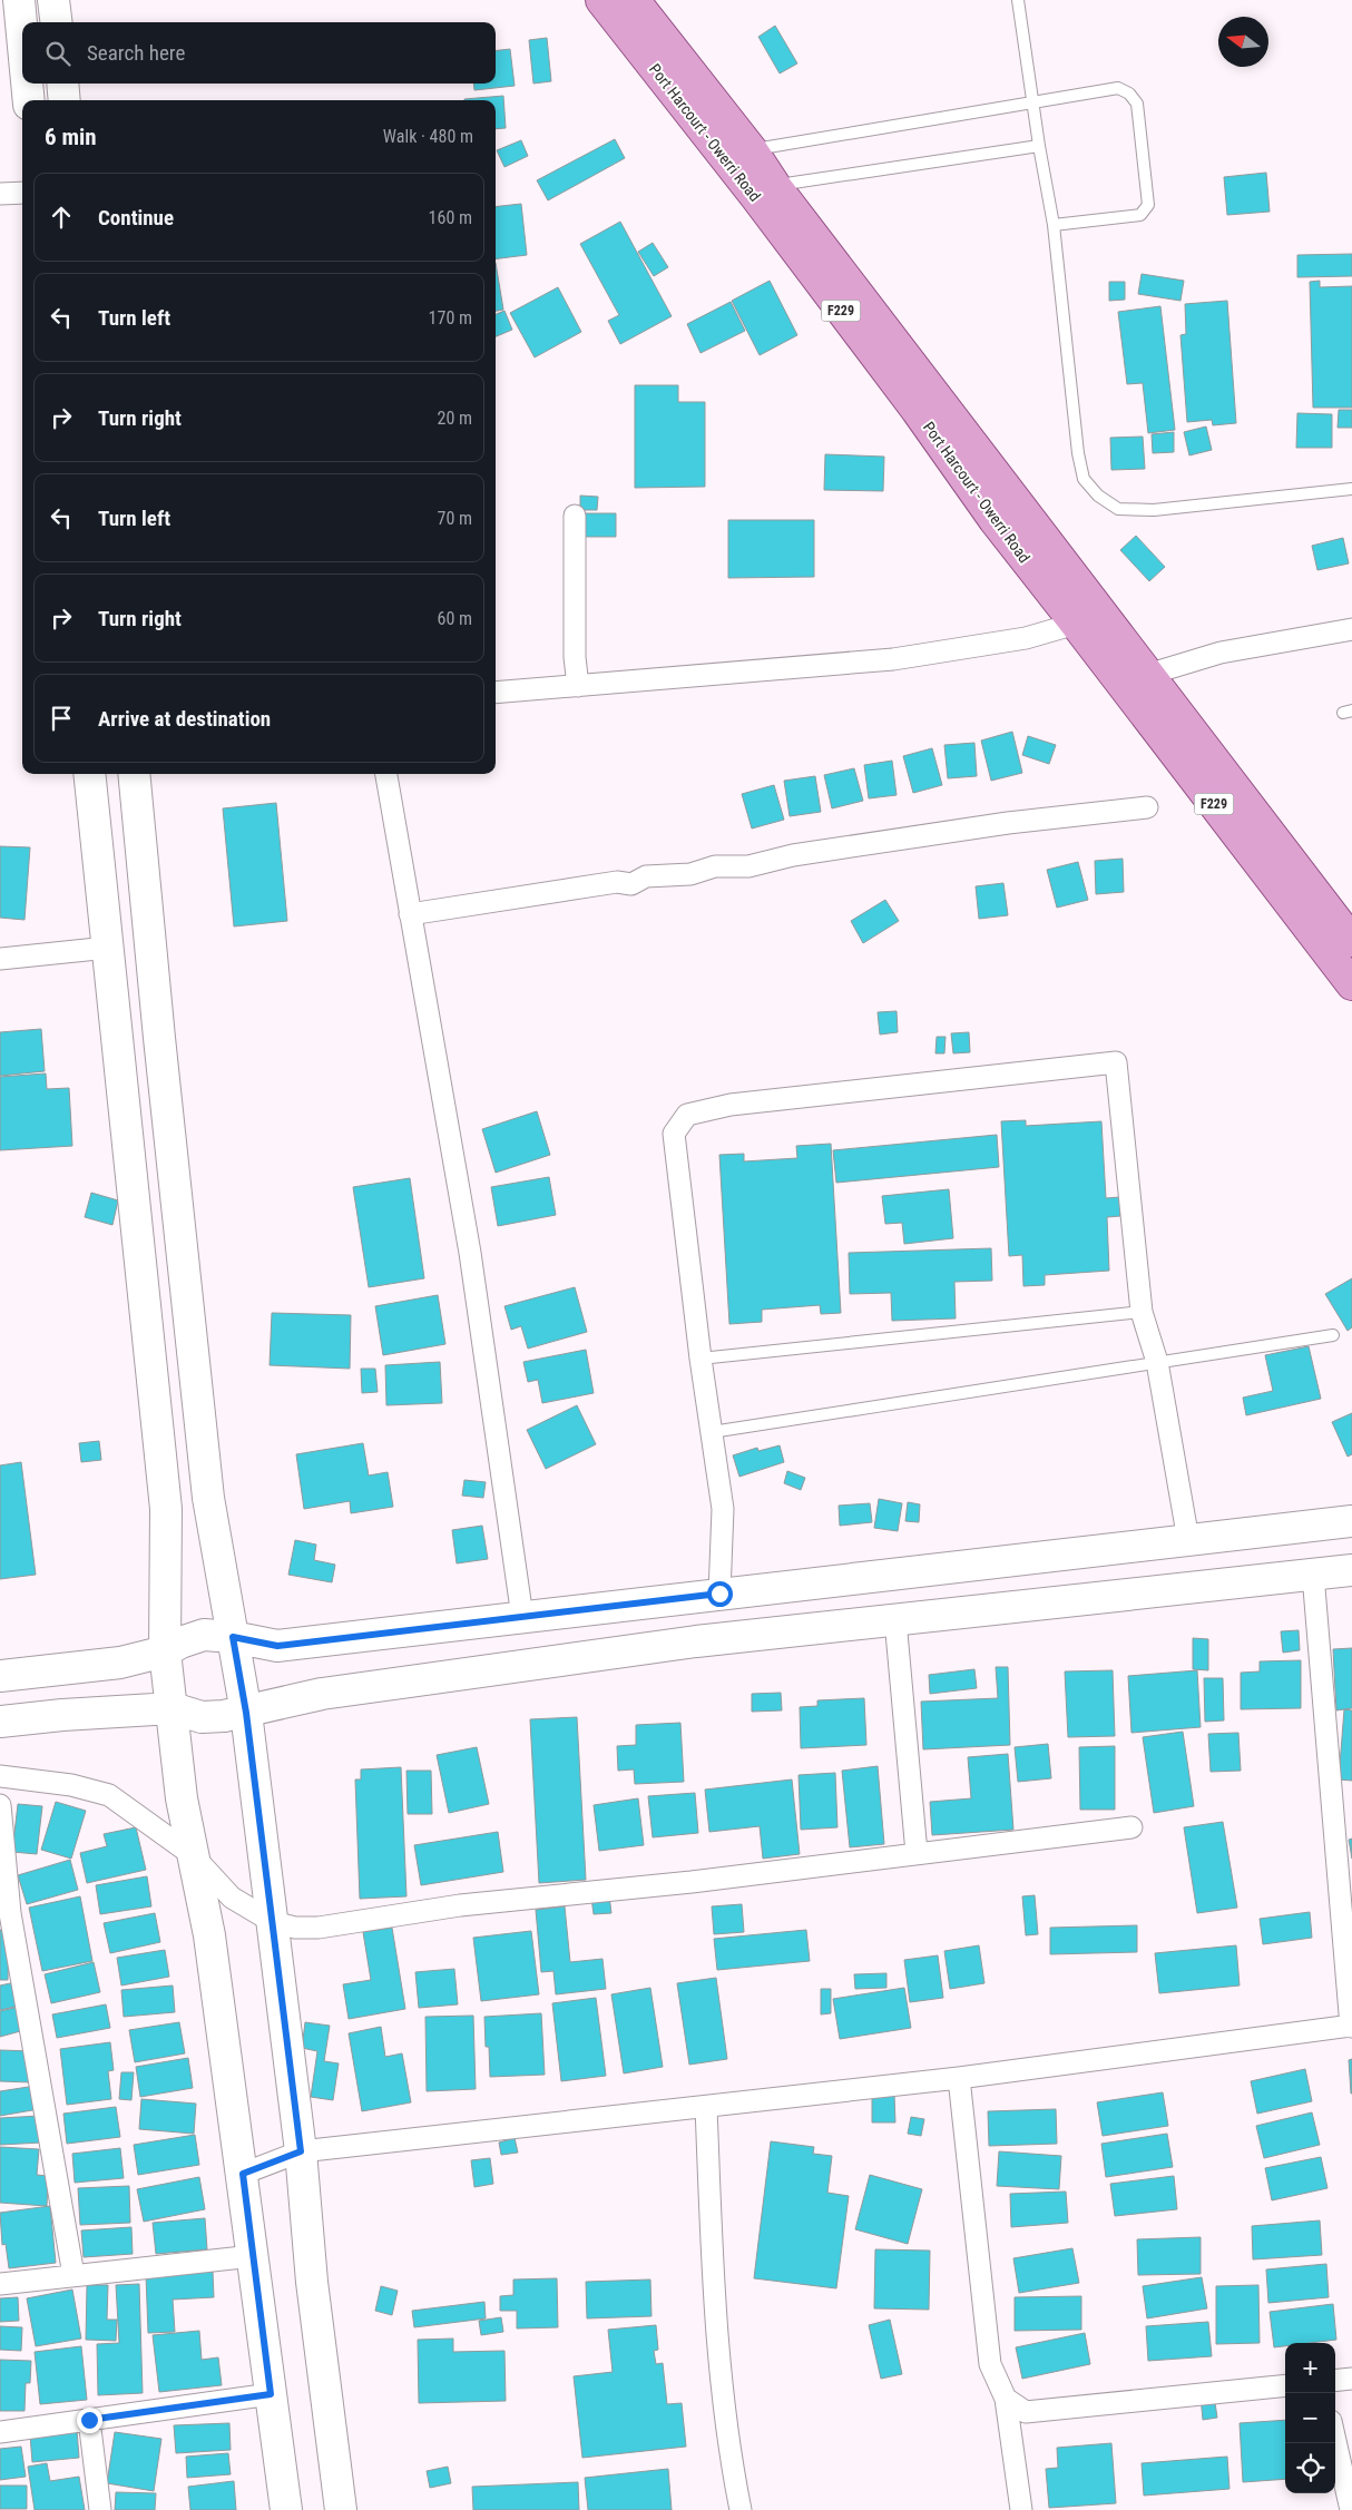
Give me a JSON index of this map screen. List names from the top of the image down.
{
  "streets": {
    "main road": ["Port Harcourt - Owerri Road", "F229"]
  },
  "north": "left",
  "page": {
    "search": "Search here",
    "heading": ["6 min", "Walk · 480 m"],
    "list": [
      ["Continue", "160 m"],
      ["Turn left", "170 m"],
      ["Turn right", "20 m"],
      ["Turn left", "70 m"],
      ["Turn right", "60 m"],
      "Arrive at destination"
    ],
    "map_buttons": ["+", "−"]
  }
}
